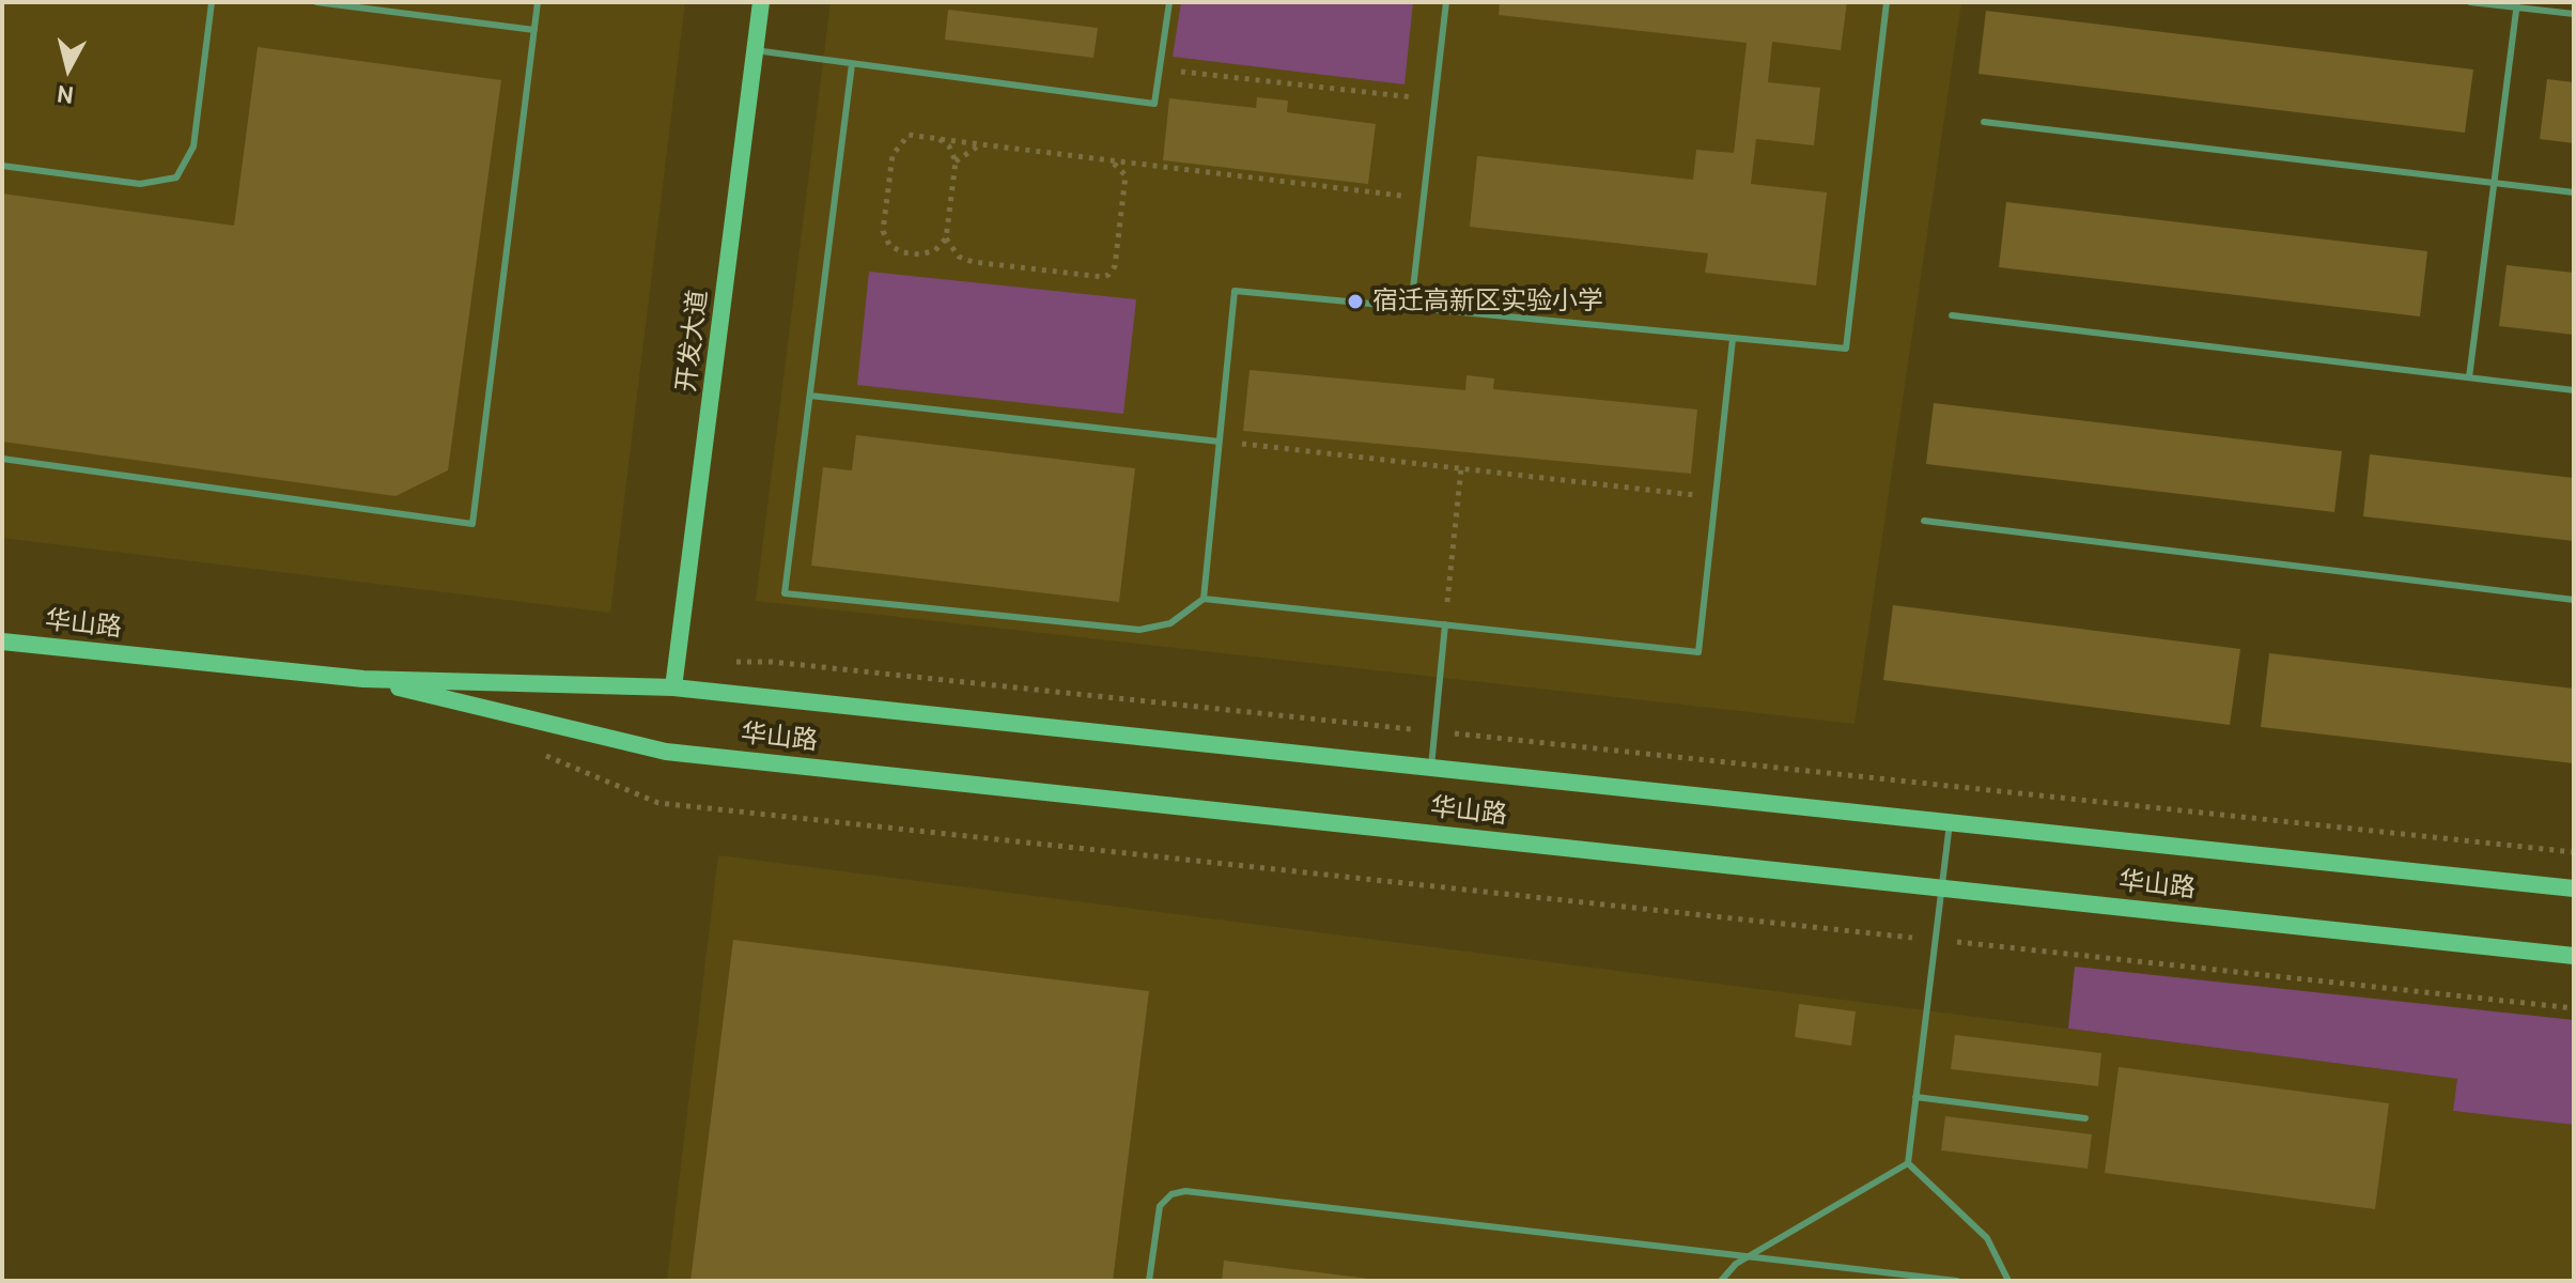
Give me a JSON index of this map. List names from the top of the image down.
{
  "streets": {
    "street": ["开发大道", "华山路"]
  },
  "crossings": [
    ["开发大道", "华山路"]
  ],
  "places": ["宿迁高新区实验小学"],
  "north": "bottom"
}
